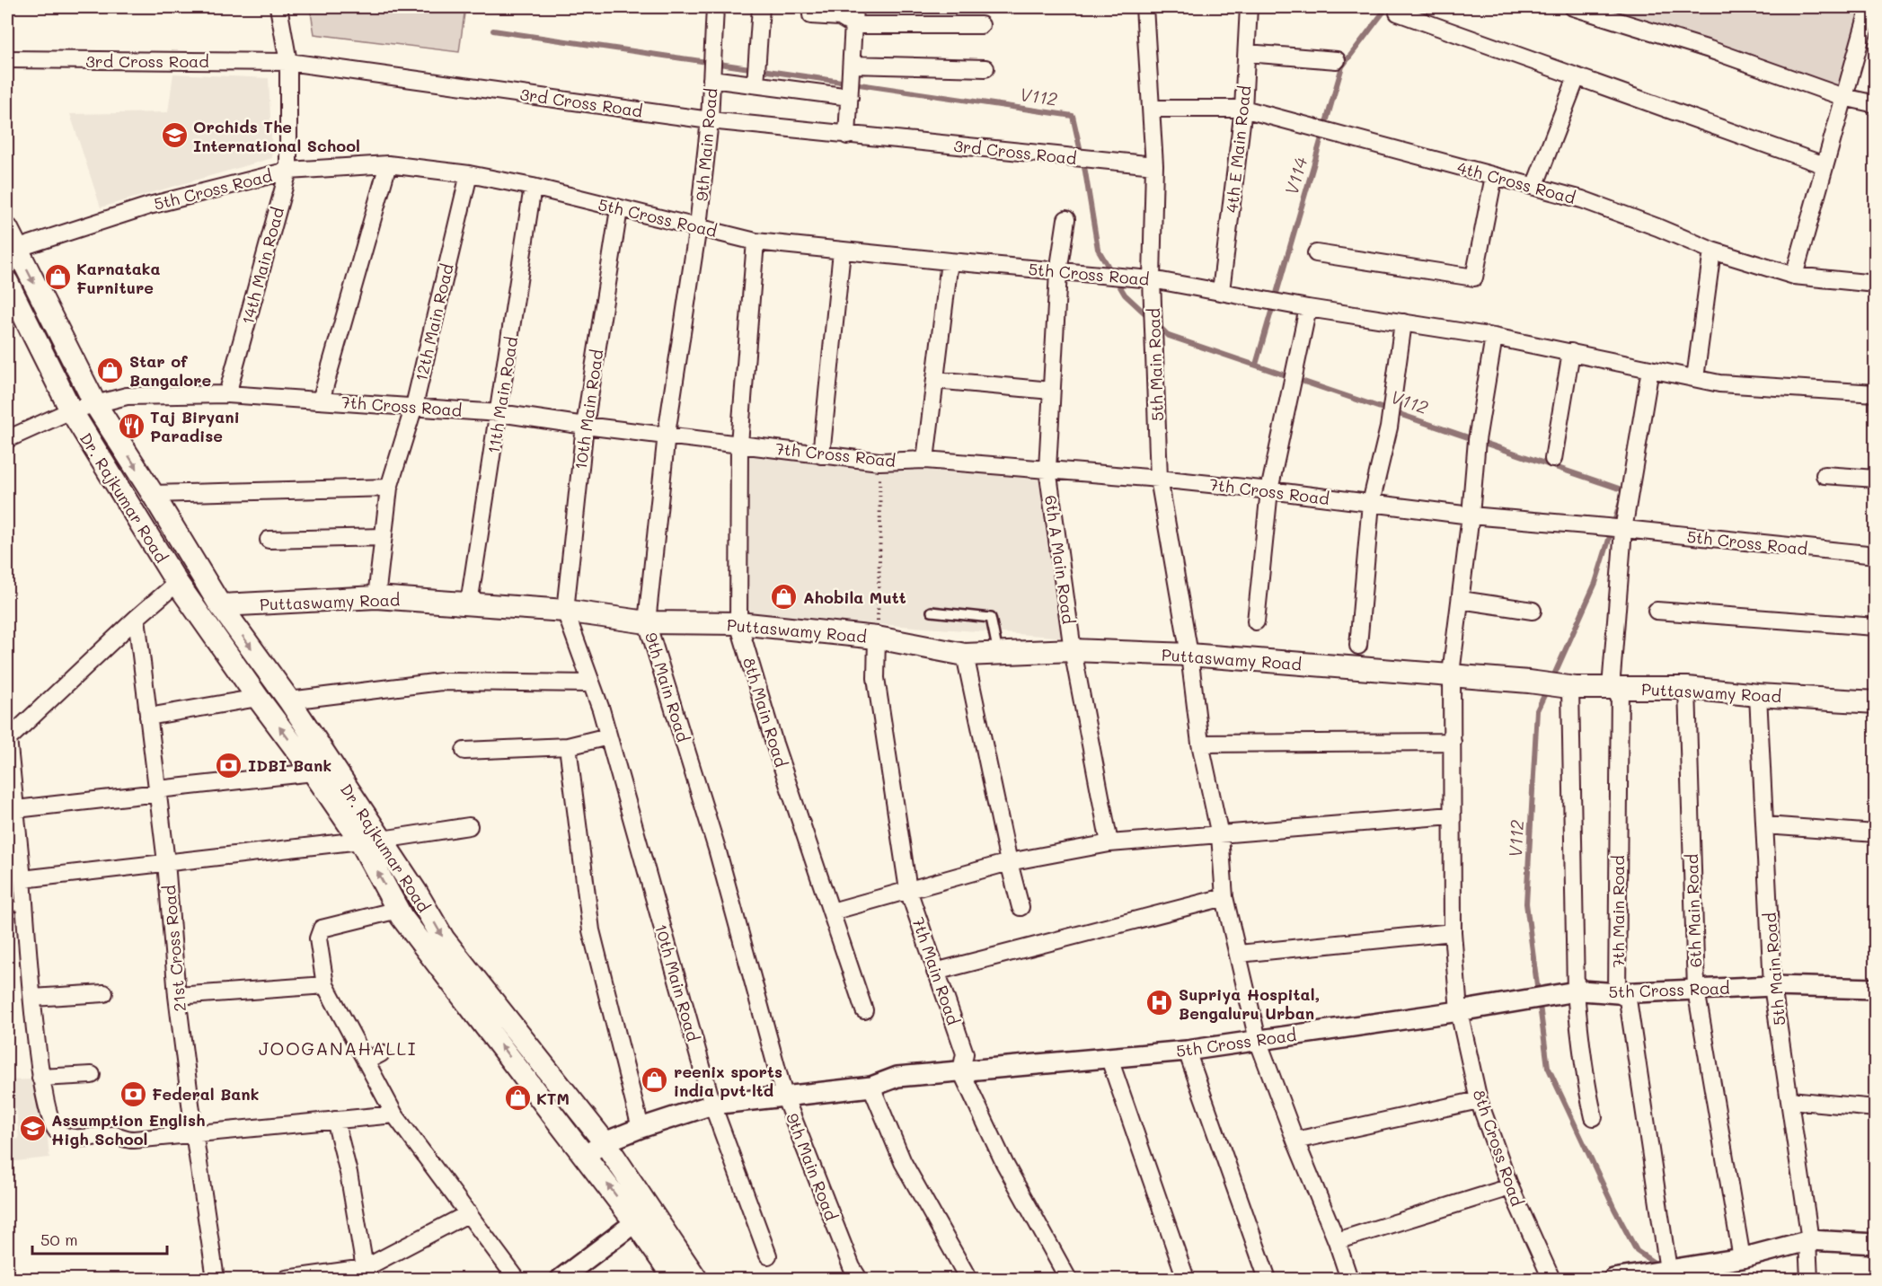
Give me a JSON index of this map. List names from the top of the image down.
{
  "streets": {
    "main road": ["Dr. Rajkumar Road", "Puttaswamy Road"],
    "street": [
      "3rd Cross Road",
      "9th Main Road",
      "4th E Main Road",
      "4th Cross Road",
      "5th Cross Road",
      "14th Main Road",
      "12th Main Road",
      "5th Main Road",
      "11th Main Road",
      "7th Cross Road",
      "10th Main Road",
      "6th A Main Road",
      "8th Main Road",
      "6th Main Road",
      "7th Main Road",
      "21st Cross Road",
      "8th Cross Road"
    ]
  },
  "crossings": [
    ["3rd Cross Road", "9th Main Road"],
    ["3rd Cross Road", "14th Main Road"],
    ["3rd Cross Road", "5th Main Road"],
    ["9th Main Road", "5th Cross Road"],
    ["9th Main Road", "7th Cross Road"],
    ["9th Main Road", "Puttaswamy Road"],
    ["4th E Main Road", "4th Cross Road"],
    ["4th E Main Road", "5th Cross Road"],
    ["4th Cross Road", "5th Main Road"],
    ["5th Cross Road", "14th Main Road"],
    ["5th Cross Road", "12th Main Road"],
    ["5th Cross Road", "5th Main Road"],
    ["5th Cross Road", "11th Main Road"],
    ["5th Cross Road", "7th Cross Road"],
    ["5th Cross Road", "10th Main Road"],
    ["5th Cross Road", "Dr. Rajkumar Road"],
    ["5th Cross Road", "6th A Main Road"],
    ["5th Cross Road", "8th Main Road"],
    ["5th Cross Road", "6th Main Road"],
    ["5th Cross Road", "7th Main Road"],
    ["5th Cross Road", "8th Cross Road"],
    ["14th Main Road", "7th Cross Road"],
    ["12th Main Road", "7th Cross Road"],
    ["12th Main Road", "Puttaswamy Road"],
    ["5th Main Road", "7th Cross Road"],
    ["5th Main Road", "Puttaswamy Road"],
    ["11th Main Road", "7th Cross Road"],
    ["11th Main Road", "Puttaswamy Road"],
    ["7th Cross Road", "10th Main Road"],
    ["7th Cross Road", "Dr. Rajkumar Road"],
    ["7th Cross Road", "6th A Main Road"],
    ["7th Cross Road", "8th Main Road"],
    ["7th Cross Road", "7th Main Road"],
    ["7th Cross Road", "8th Cross Road"],
    ["10th Main Road", "Puttaswamy Road"],
    ["Dr. Rajkumar Road", "Puttaswamy Road"],
    ["6th A Main Road", "Puttaswamy Road"],
    ["Puttaswamy Road", "8th Main Road"],
    ["Puttaswamy Road", "6th Main Road"],
    ["Puttaswamy Road", "7th Main Road"],
    ["Puttaswamy Road", "8th Cross Road"]
  ],
  "districts": ["JOOGANAHALLI"],
  "water": ["V112", "V114"],
  "places": {
    "school or university": ["Orchids The International School", "Assumption English High School"],
    "shop": [
      "Karnataka Furniture",
      "Star of Bangalore",
      "Ahobila Mutt",
      "reenix sports india pvt ltd",
      "KTM"
    ],
    "restaurant": ["Taj Biryani Paradise"],
    "bank": ["IDBI Bank", "Federal Bank"],
    "hospital": ["Supriya Hospital, Bengaluru Urban"]
  },
  "scale_bar": "50 m"
}
